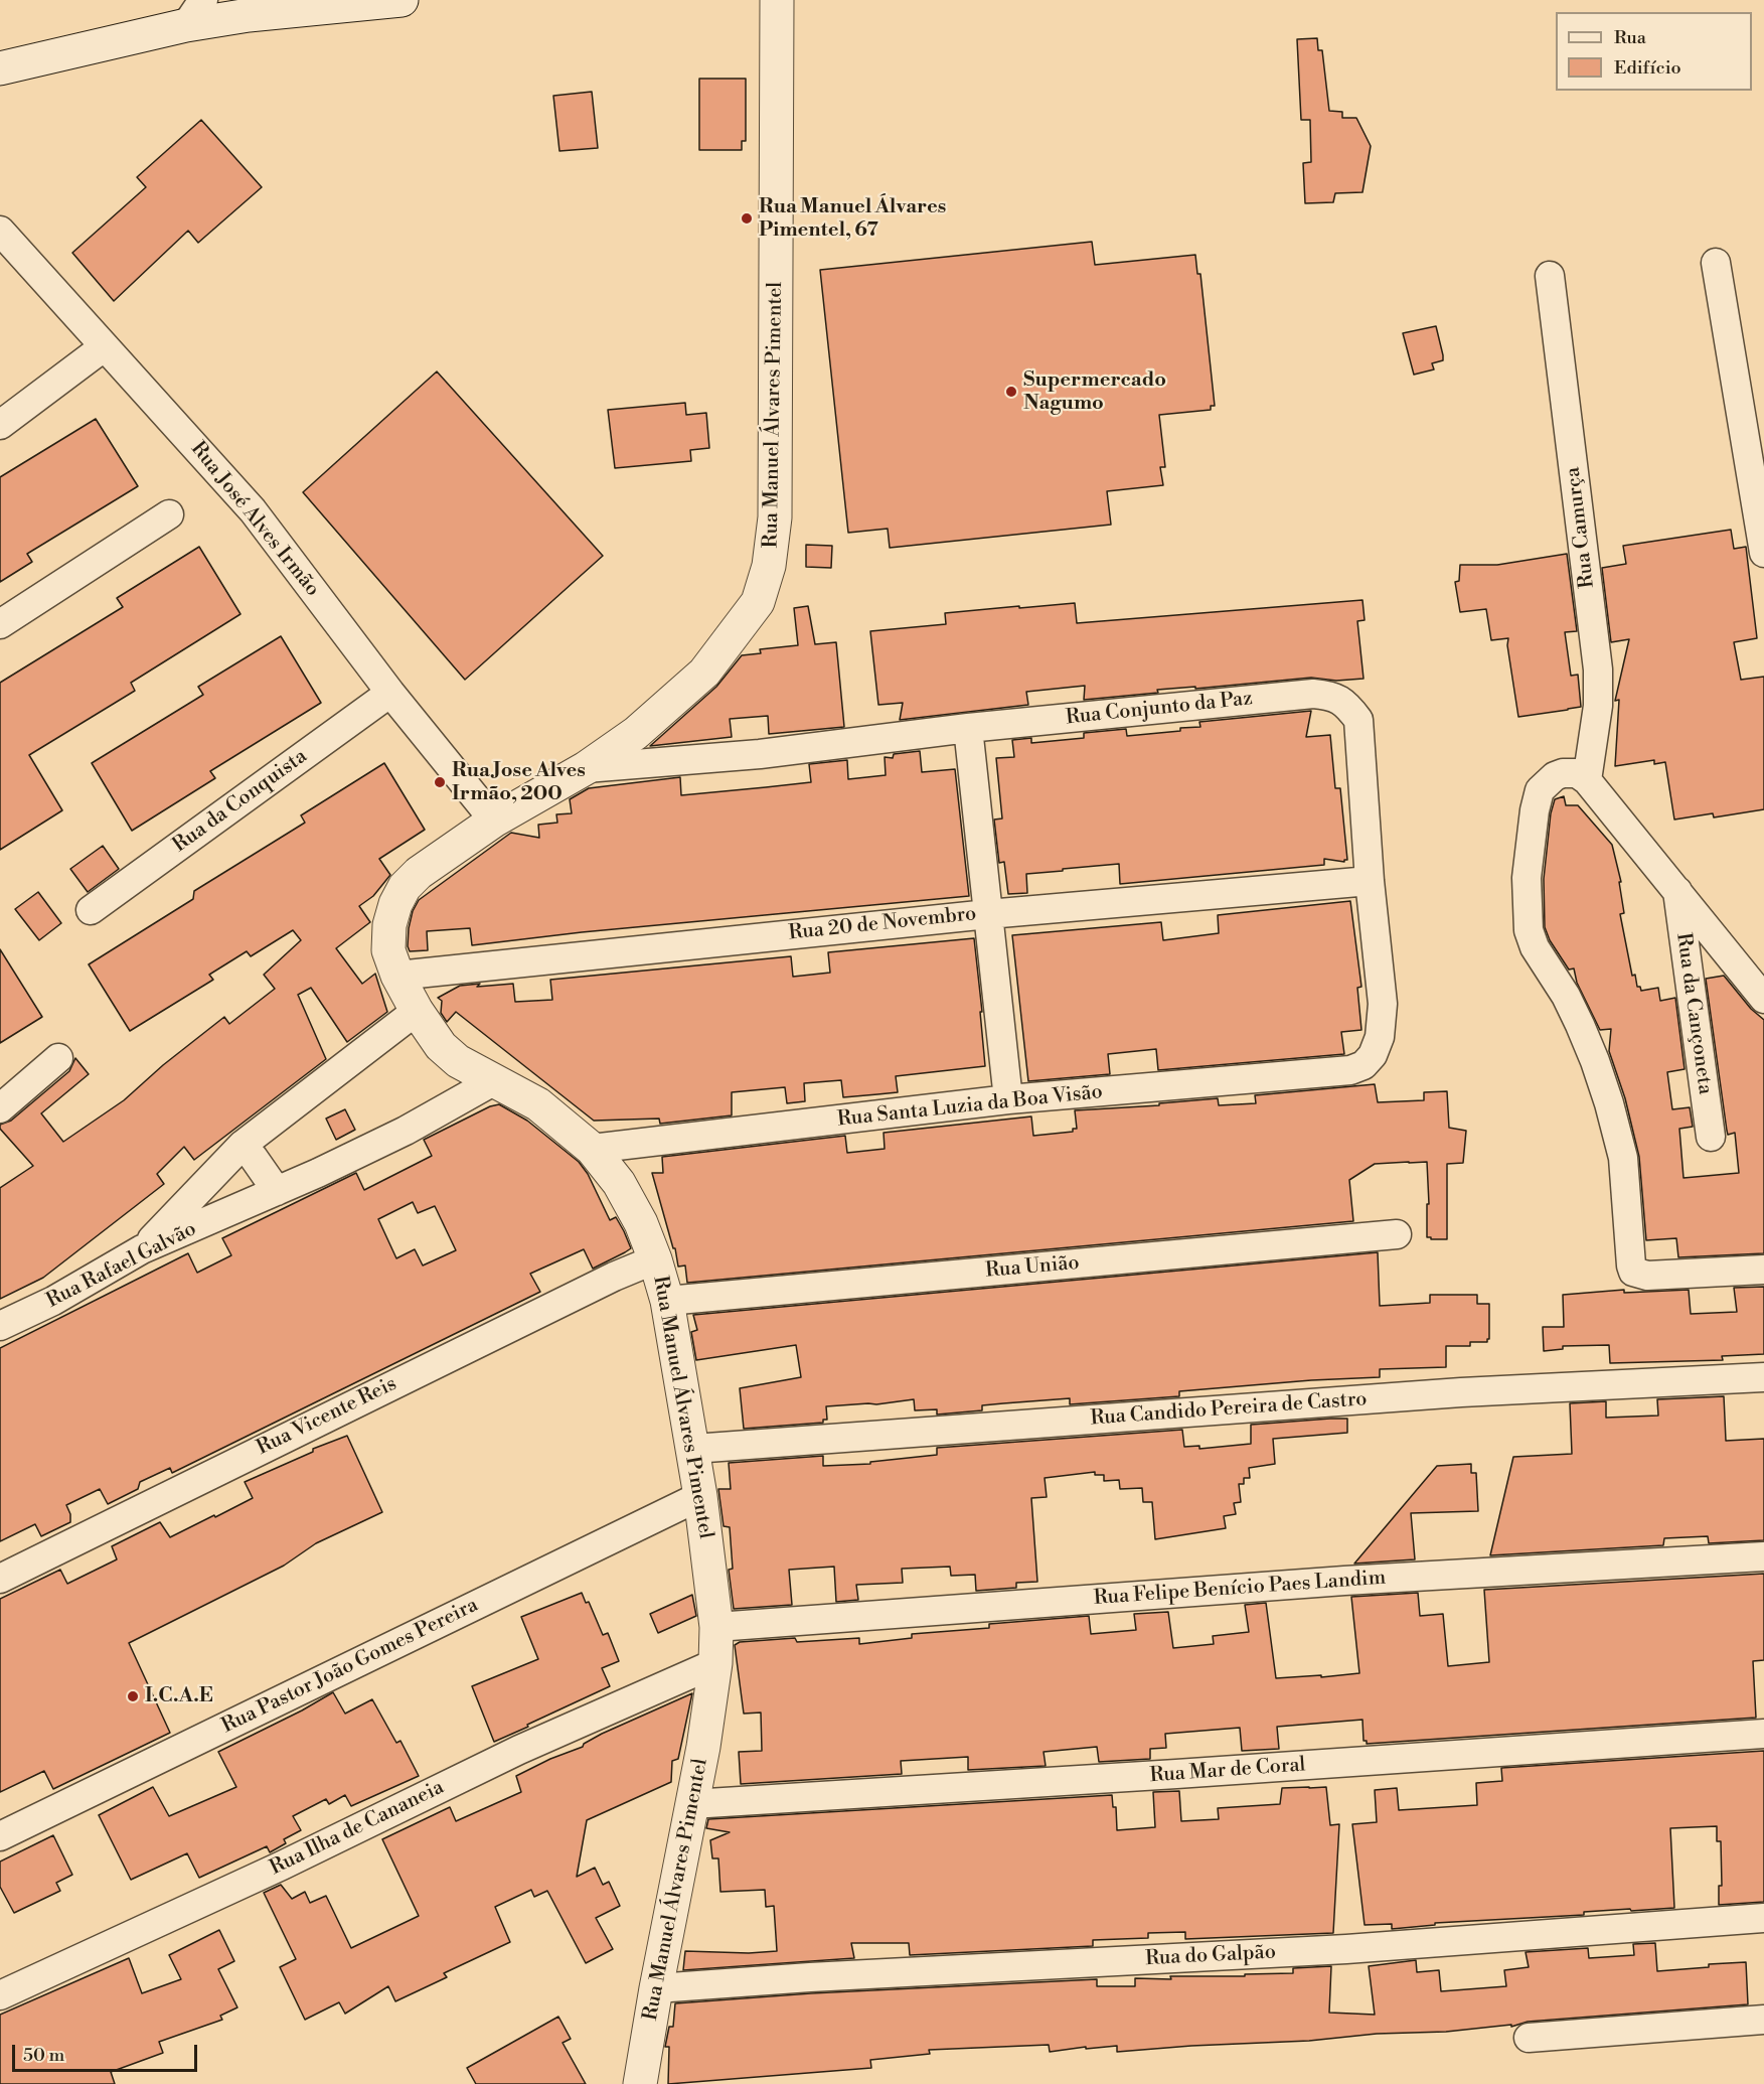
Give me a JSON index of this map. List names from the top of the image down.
{
  "streets": {
    "street": [
      "Rua Manuel Álvares Pimentel",
      "Rua José Alves Irmão",
      "Rua Camurça",
      "Rua Conjunto da Paz",
      "Rua da Conquista",
      "Rua 20 de Novembro",
      "Rua da Cançoneta",
      "Rua Santa Luzia da Boa Visão",
      "Rua Rafael Galvão",
      "Rua União",
      "Rua Candido Pereira de Castro",
      "Rua Vicente Reis",
      "Rua Felipe Benício Paes Landim",
      "Rua Pastor João Gomes Pereira",
      "Rua Mar de Coral",
      "Rua Ilha de Cananeia",
      "Rua do Galpão"
    ]
  },
  "crossings": [
    ["Rua Manuel Álvares Pimentel", "Rua José Alves Irmão"],
    ["Rua Manuel Álvares Pimentel", "Rua Conjunto da Paz"],
    ["Rua Manuel Álvares Pimentel", "Rua 20 de Novembro"],
    ["Rua Manuel Álvares Pimentel", "Rua Santa Luzia da Boa Visão"],
    ["Rua Manuel Álvares Pimentel", "Rua Rafael Galvão"],
    ["Rua Manuel Álvares Pimentel", "Rua União"],
    ["Rua Manuel Álvares Pimentel", "Rua Candido Pereira de Castro"],
    ["Rua Manuel Álvares Pimentel", "Rua Vicente Reis"],
    ["Rua Manuel Álvares Pimentel", "Rua Felipe Benício Paes Landim"],
    ["Rua Manuel Álvares Pimentel", "Rua Pastor João Gomes Pereira"],
    ["Rua Manuel Álvares Pimentel", "Rua Mar de Coral"],
    ["Rua Manuel Álvares Pimentel", "Rua Ilha de Cananeia"],
    ["Rua Manuel Álvares Pimentel", "Rua do Galpão"],
    ["Rua José Alves Irmão", "Rua da Conquista"],
    ["Rua Conjunto da Paz", "Rua 20 de Novembro"],
    ["Rua Conjunto da Paz", "Rua Santa Luzia da Boa Visão"]
  ],
  "places": [
    "Rua Manuel Álvares Pimentel, 67",
    "Supermercado Nagumo",
    "Rua Jose Alves Irmão, 200",
    "I.C.A.E"
  ],
  "legend": ["Rua", "Edifício"],
  "scale_bar": "50 m"
}
